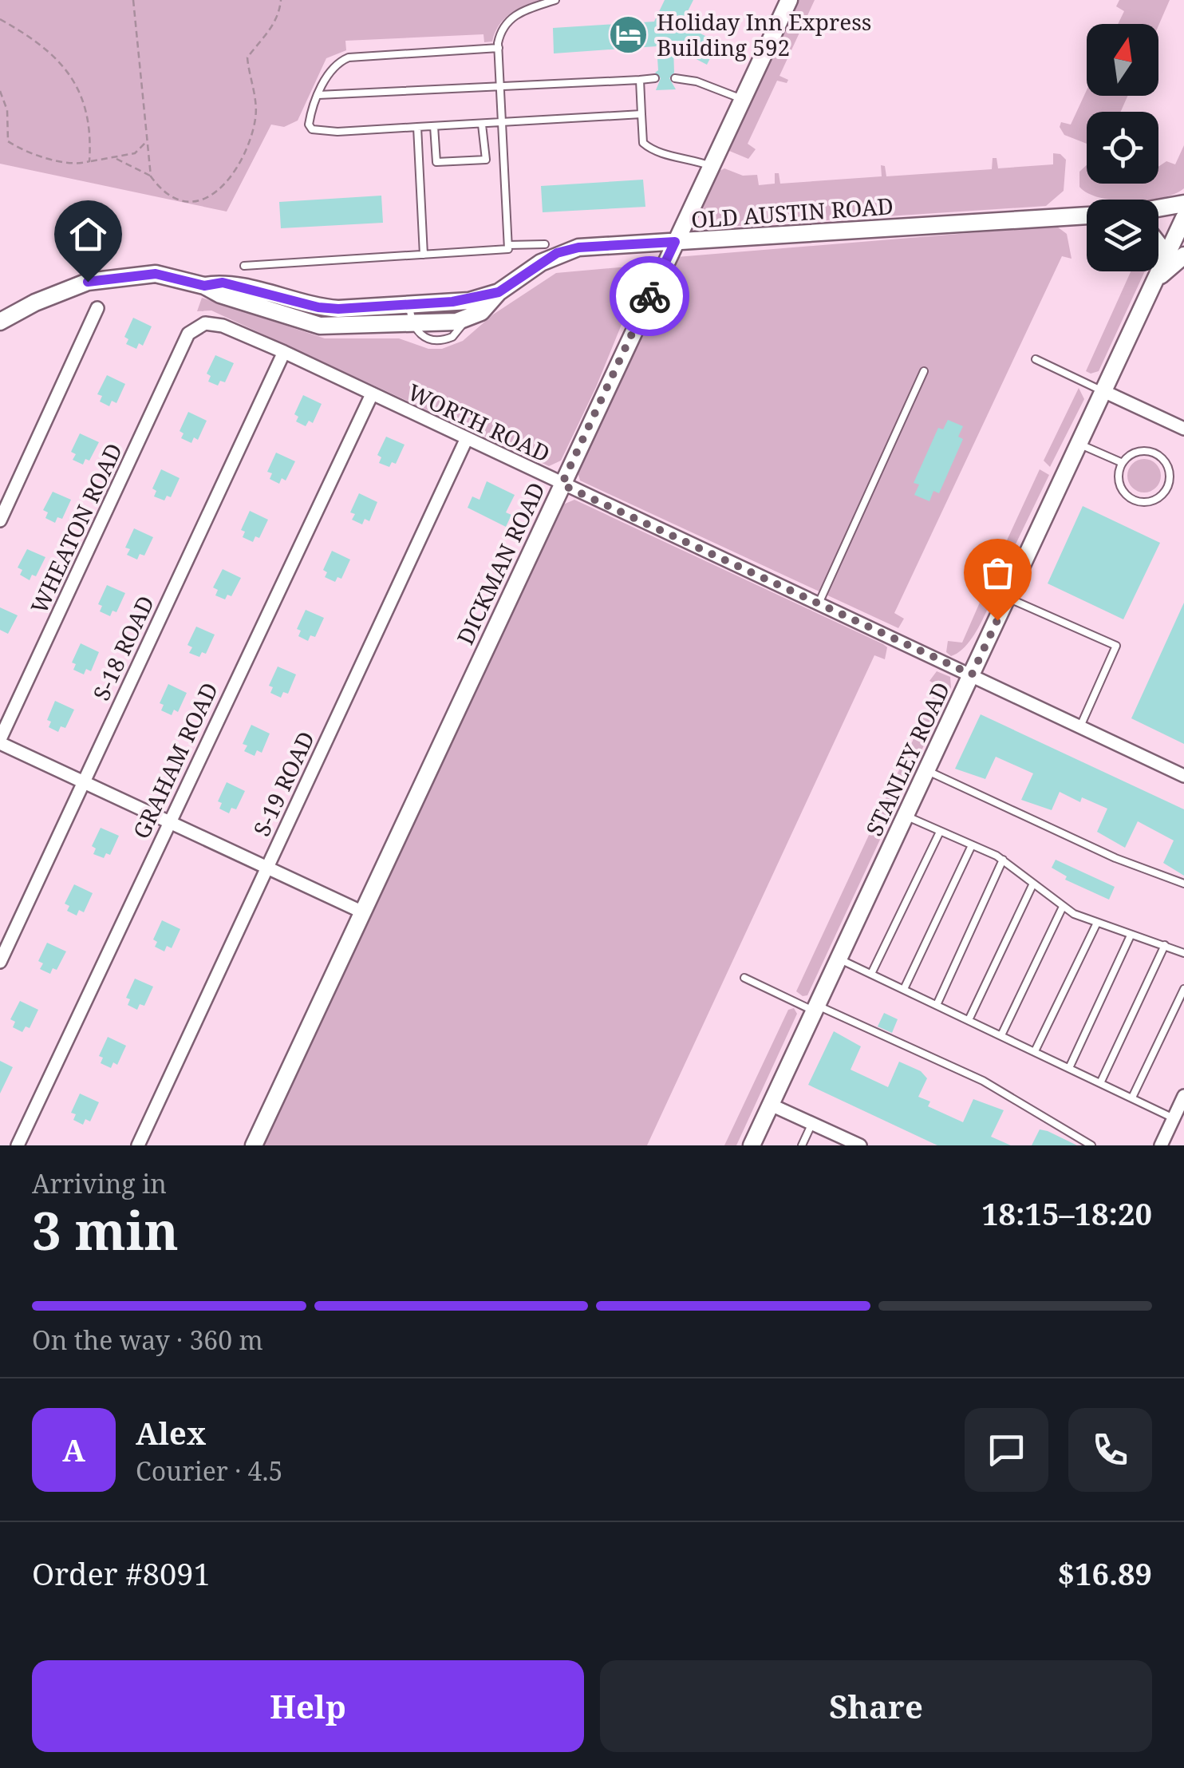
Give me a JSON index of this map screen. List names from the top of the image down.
{
  "streets": {
    "street": [
      "OLD AUSTIN ROAD",
      "WORTH ROAD",
      "WHEATON ROAD",
      "DICKMAN ROAD",
      "S-18 ROAD",
      "STANLEY ROAD",
      "GRAHAM ROAD",
      "S-19 ROAD"
    ]
  },
  "crossings": [
    ["OLD AUSTIN ROAD", "DICKMAN ROAD"],
    ["WORTH ROAD", "WHEATON ROAD"],
    ["WORTH ROAD", "DICKMAN ROAD"],
    ["WORTH ROAD", "S-18 ROAD"],
    ["WORTH ROAD", "STANLEY ROAD"],
    ["WORTH ROAD", "GRAHAM ROAD"],
    ["WORTH ROAD", "S-19 ROAD"]
  ],
  "places": {
    "hotel": ["Holiday Inn Express Building 592"]
  },
  "north": "top",
  "page": {
    "heading": ["3 min", "Arriving in", "18:15–18:20"],
    "panel": [
      "Alex",
      "Courier · 4.5",
      "Order #8091",
      "$16.89"
    ],
    "bar": "On the way · 360 m",
    "round": "A",
    "buttons": ["Help", "Share"]
  }
}
